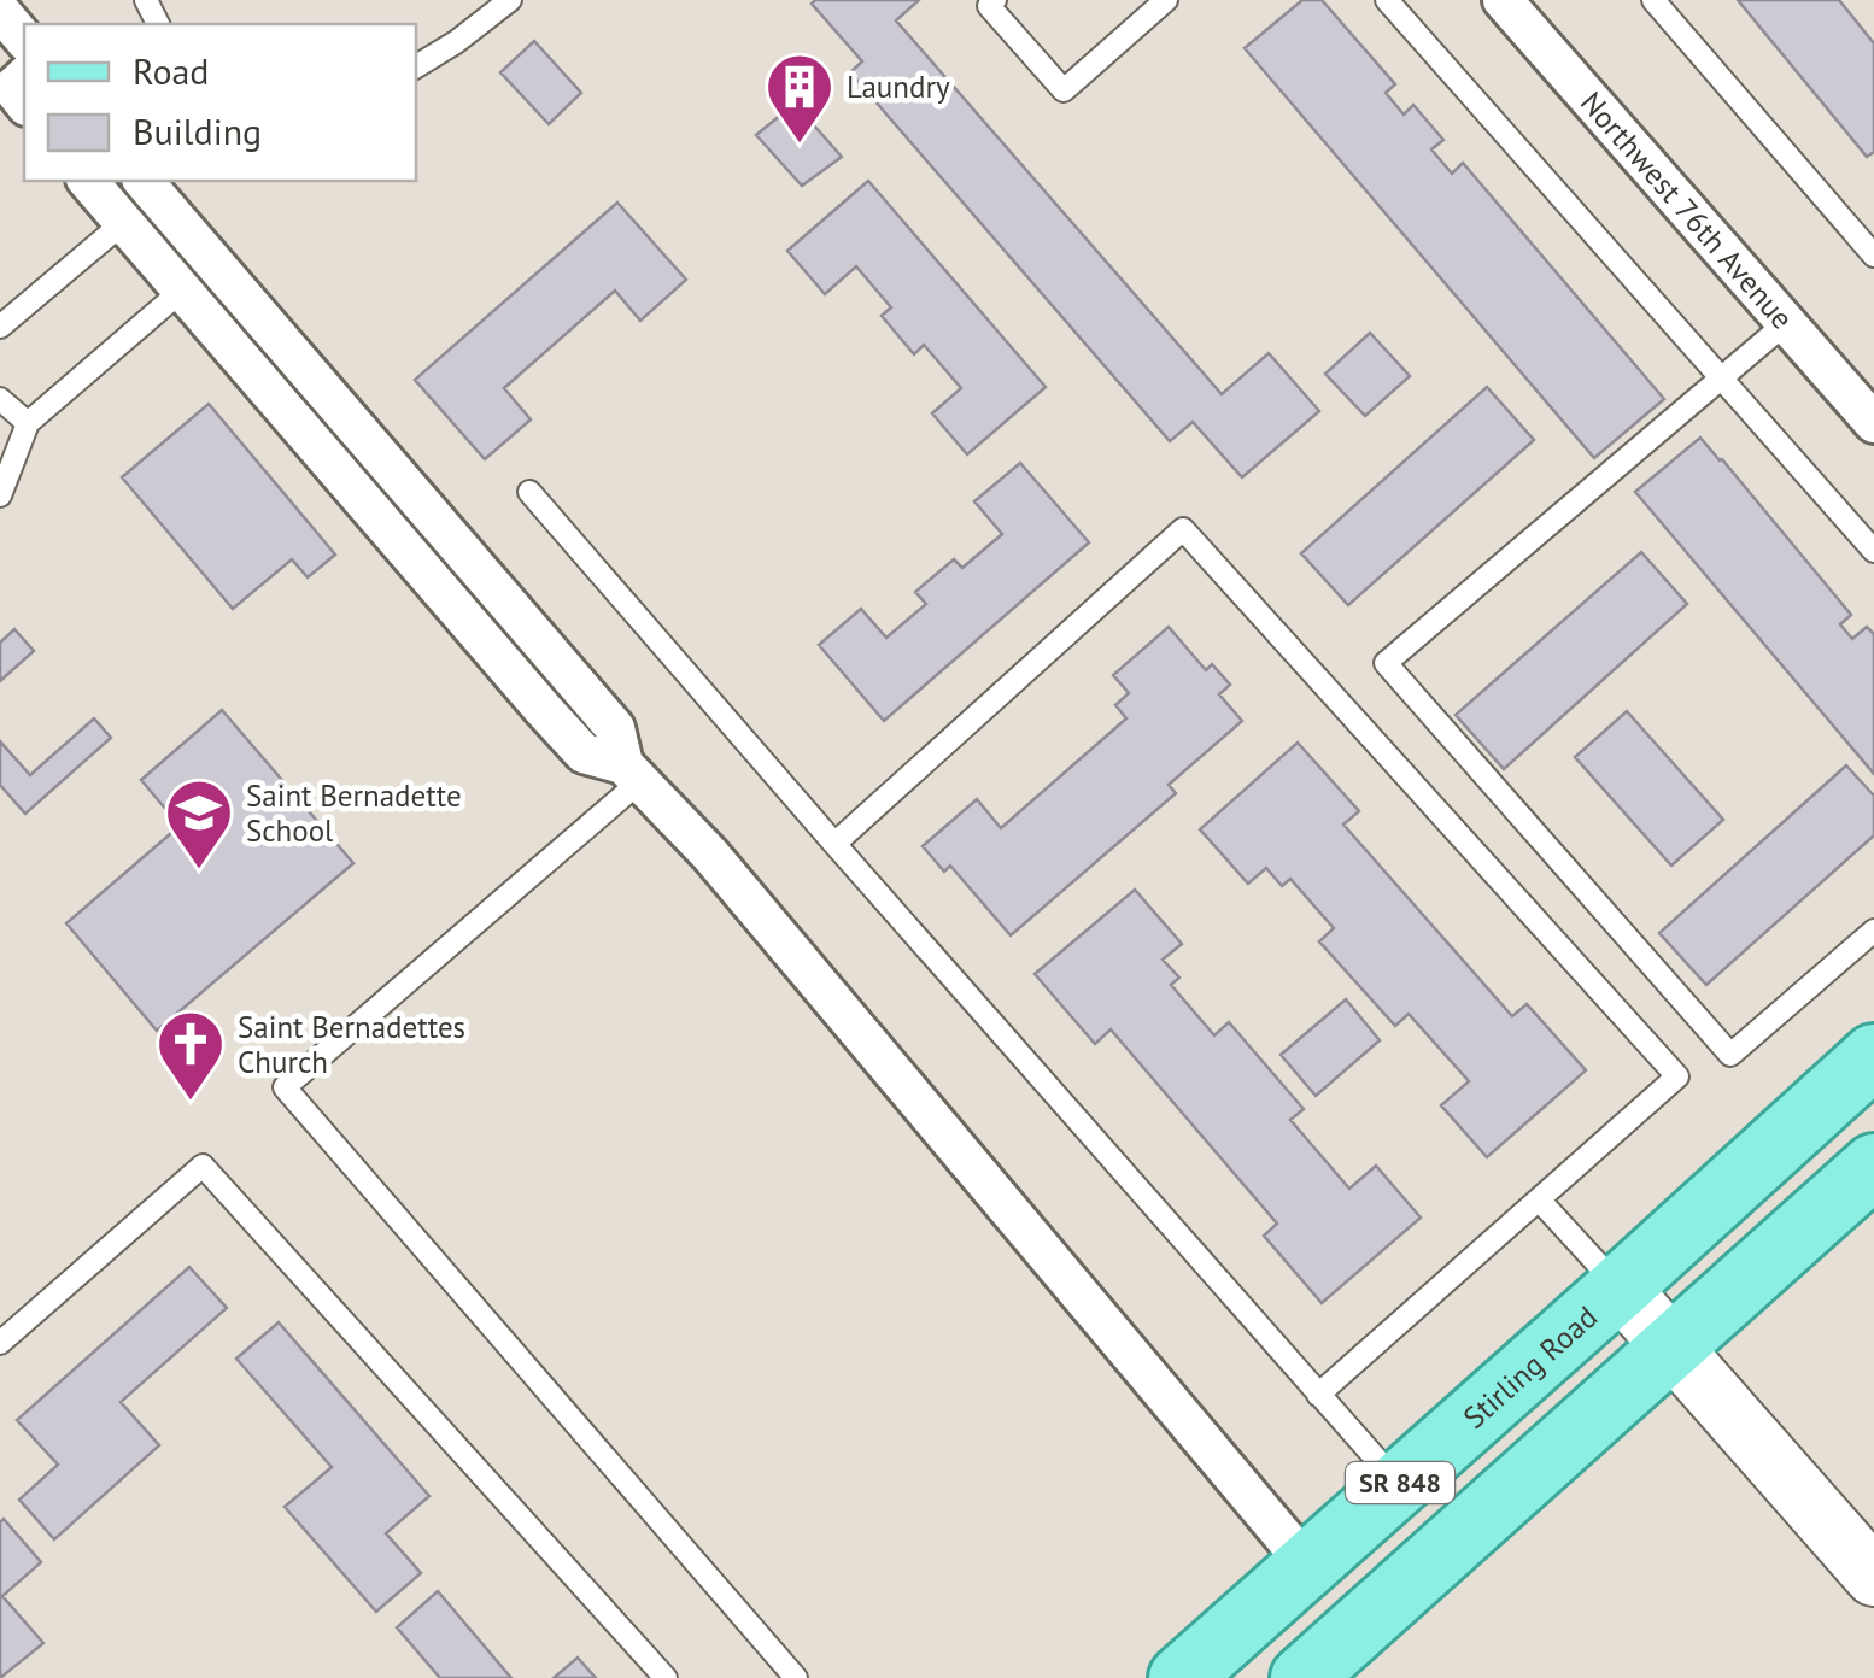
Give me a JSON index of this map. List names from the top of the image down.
{
  "streets": {
    "main road": ["Stirling Road", "SR 848"],
    "street": ["Northwest 76th Avenue"]
  },
  "places": {
    "building": ["Laundry"],
    "school or university": ["Saint Bernadette School"],
    "church": ["Saint Bernadettes Church"]
  },
  "legend": ["Road", "Building"]
}
